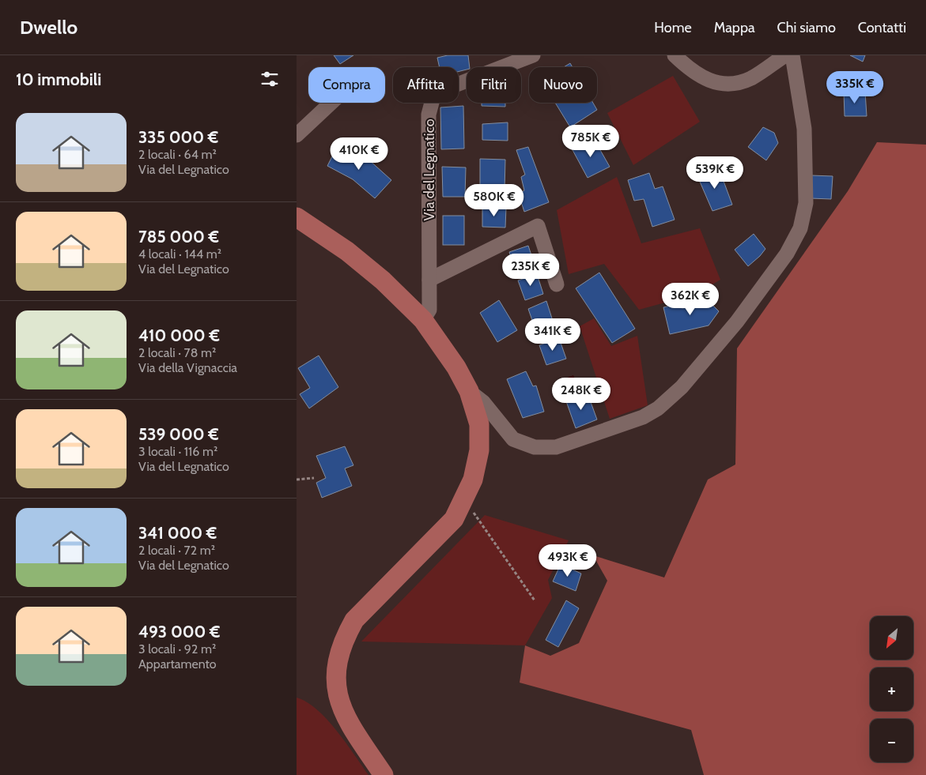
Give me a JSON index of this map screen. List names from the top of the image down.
{
  "streets": {
    "street": ["Via del Legnatico"]
  },
  "north": "bottom left",
  "page": {
    "header": "Dwello",
    "nav": [
      "Home",
      "Mappa",
      "Chi siamo",
      "Contatti"
    ],
    "heading": "10 immobili",
    "chip": [
      "Compra",
      "Affitta",
      "Filtri",
      "Nuovo"
    ],
    "price": [
      "335K €",
      "785K €",
      "410K €",
      "539K €",
      "580K €",
      "235K €",
      "362K €",
      "341K €",
      "248K €",
      "493K €"
    ],
    "list": [
      {
        "name": "335 000 €",
        "note": "2 locali · 64 m² · Via del Legnatico"
      },
      {
        "name": "785 000 €",
        "note": "4 locali · 144 m² · Via del Legnatico"
      },
      {
        "name": "410 000 €",
        "note": "2 locali · 78 m² · Via della Vignaccia"
      },
      {
        "name": "539 000 €",
        "note": "3 locali · 116 m² · Via del Legnatico"
      },
      {
        "name": "341 000 €",
        "note": "2 locali · 72 m² · Via del Legnatico"
      },
      {
        "name": "493 000 €",
        "note": "3 locali · 92 m² · Appartamento"
      }
    ],
    "map_buttons": ["+", "−"]
  }
}
